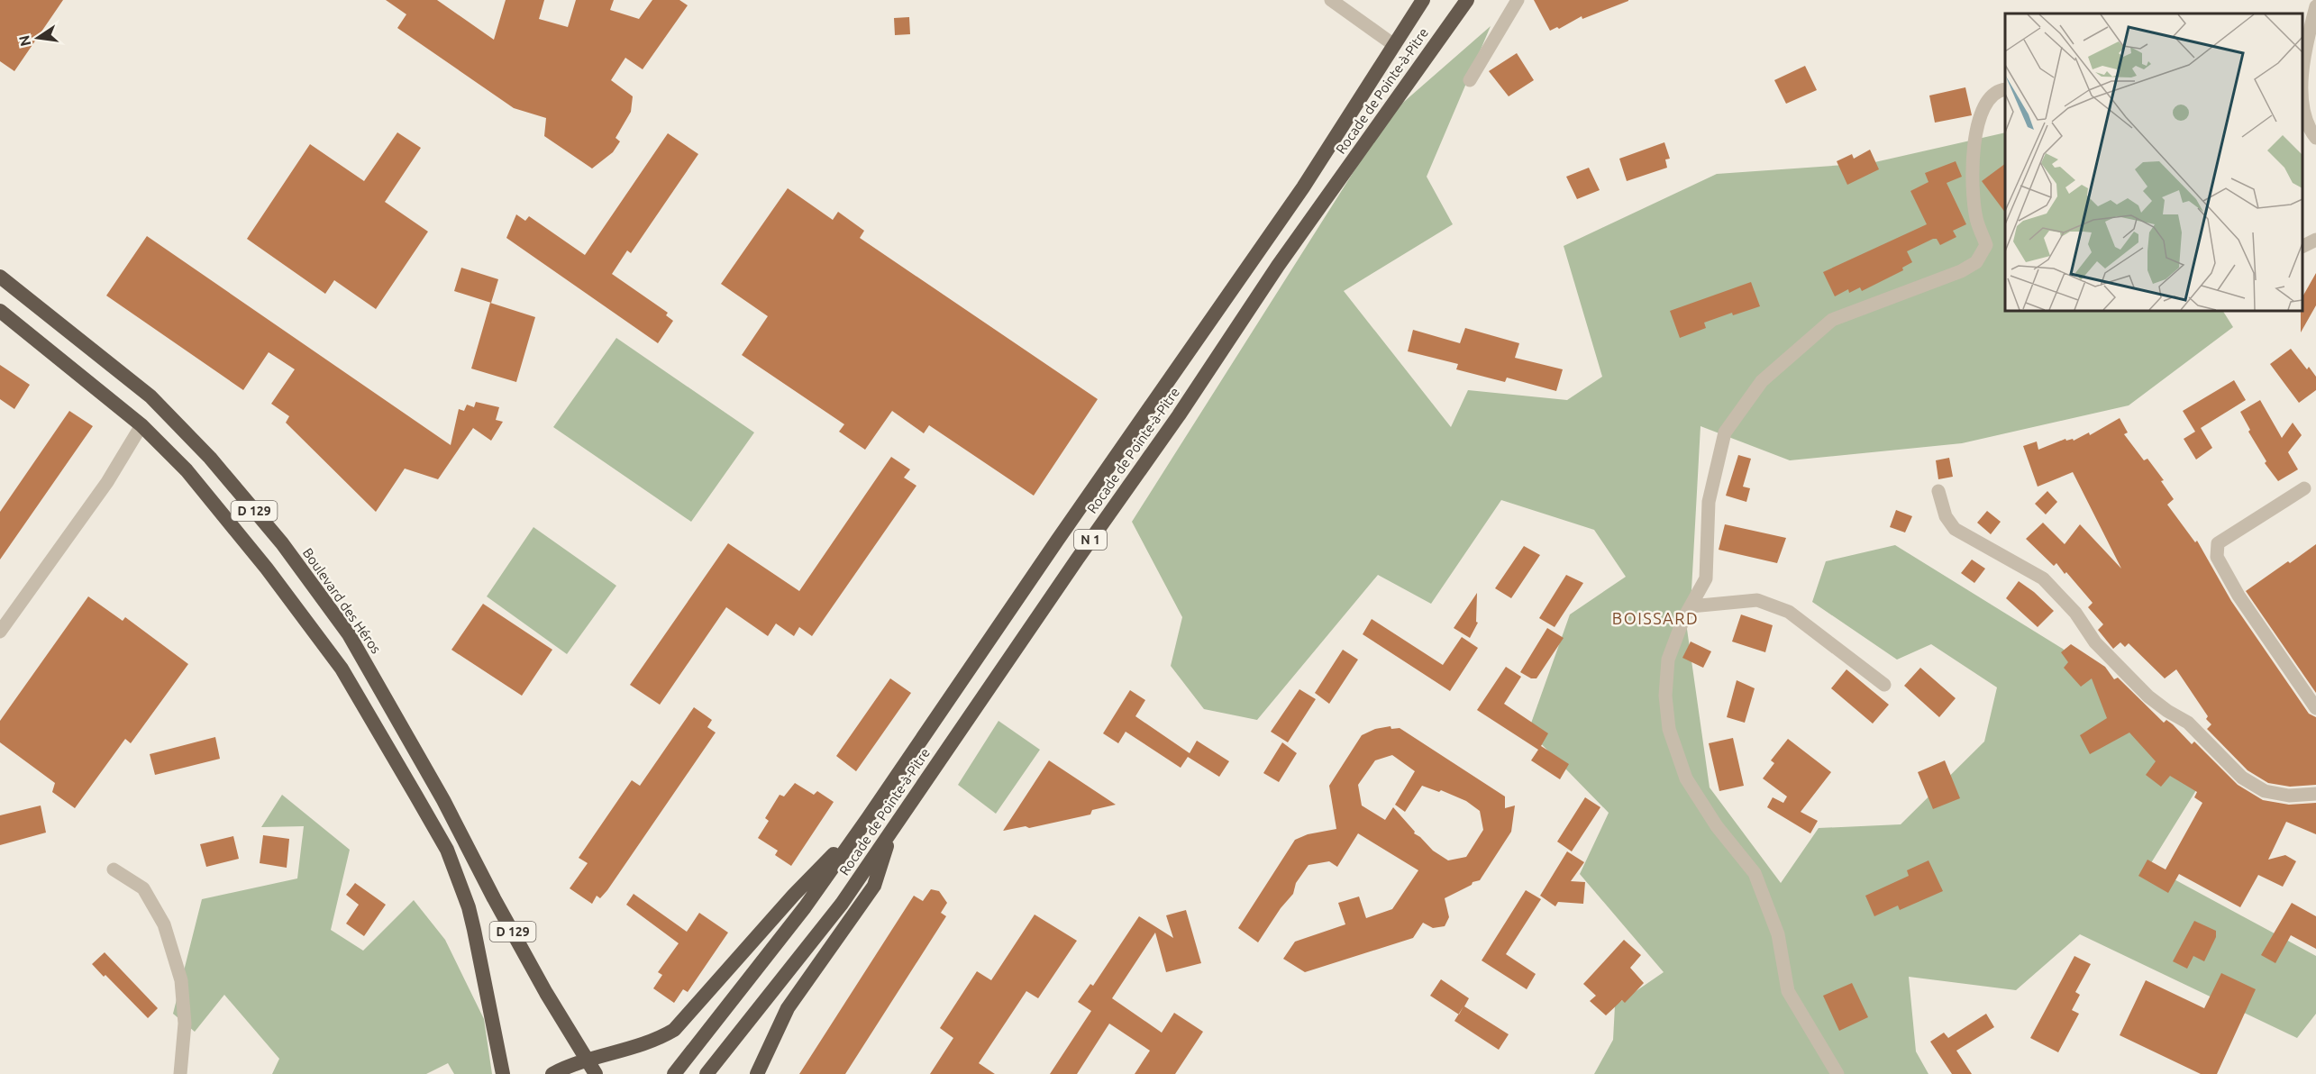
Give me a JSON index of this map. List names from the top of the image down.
{
  "streets": {
    "highway": [
      "Rocade de Pointe-à-Pitre",
      "D 129",
      "N 1",
      "Boulevard des Héros"
    ]
  },
  "districts": ["BOISSARD"],
  "north": "left"
}
